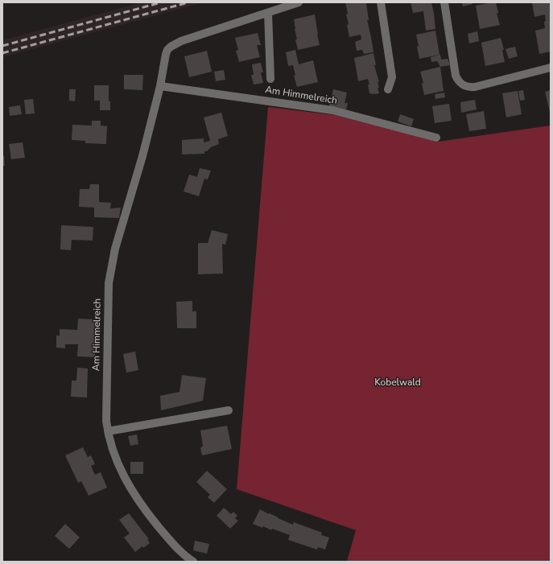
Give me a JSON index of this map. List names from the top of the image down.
{
  "streets": {
    "street": ["Am Himmelreich"]
  },
  "parks": ["Kobelwald"]
}
